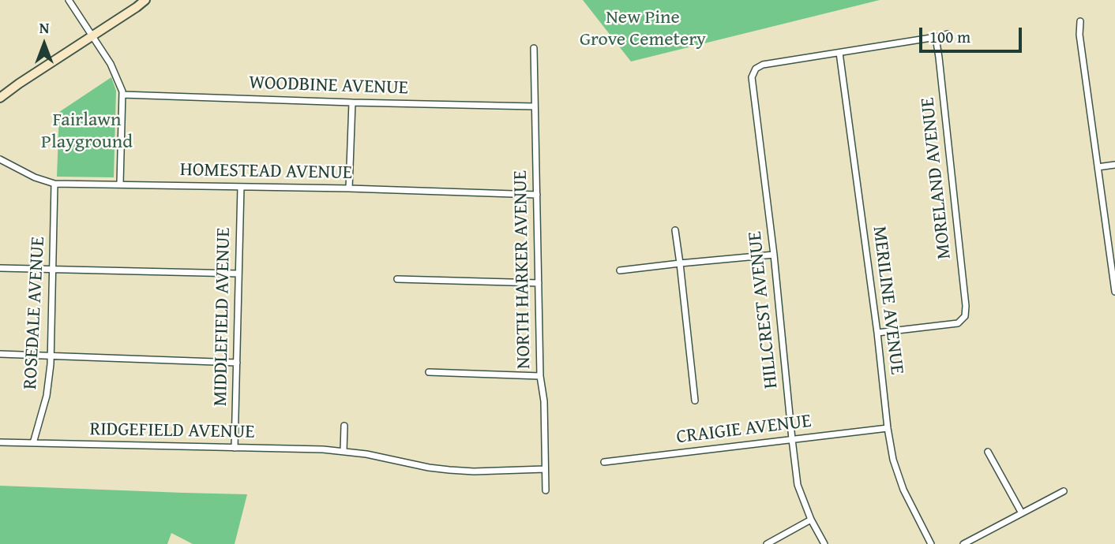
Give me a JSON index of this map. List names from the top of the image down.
{
  "streets": {
    "street": [
      "WOODBINE AVENUE",
      "HOMESTEAD AVENUE",
      "MORELAND AVENUE",
      "NORTH HARKER AVENUE",
      "MERILINE AVENUE",
      "HILLCREST AVENUE",
      "ROSEDALE AVENUE",
      "MIDDLEFIELD AVENUE",
      "CRAIGIE AVENUE",
      "RIDGEFIELD AVENUE"
    ]
  },
  "crossings": [
    ["WOODBINE AVENUE", "NORTH HARKER AVENUE"],
    ["HOMESTEAD AVENUE", "NORTH HARKER AVENUE"],
    ["HOMESTEAD AVENUE", "ROSEDALE AVENUE"],
    ["HOMESTEAD AVENUE", "MIDDLEFIELD AVENUE"],
    ["MORELAND AVENUE", "MERILINE AVENUE"],
    ["NORTH HARKER AVENUE", "RIDGEFIELD AVENUE"],
    ["MERILINE AVENUE", "HILLCREST AVENUE"],
    ["MERILINE AVENUE", "CRAIGIE AVENUE"],
    ["HILLCREST AVENUE", "CRAIGIE AVENUE"],
    ["ROSEDALE AVENUE", "RIDGEFIELD AVENUE"],
    ["MIDDLEFIELD AVENUE", "RIDGEFIELD AVENUE"]
  ],
  "parks": ["New Pine Grove Cemetery", "Fairlawn Playground"],
  "scale_bar": "100 m",
  "north": "top"
}
